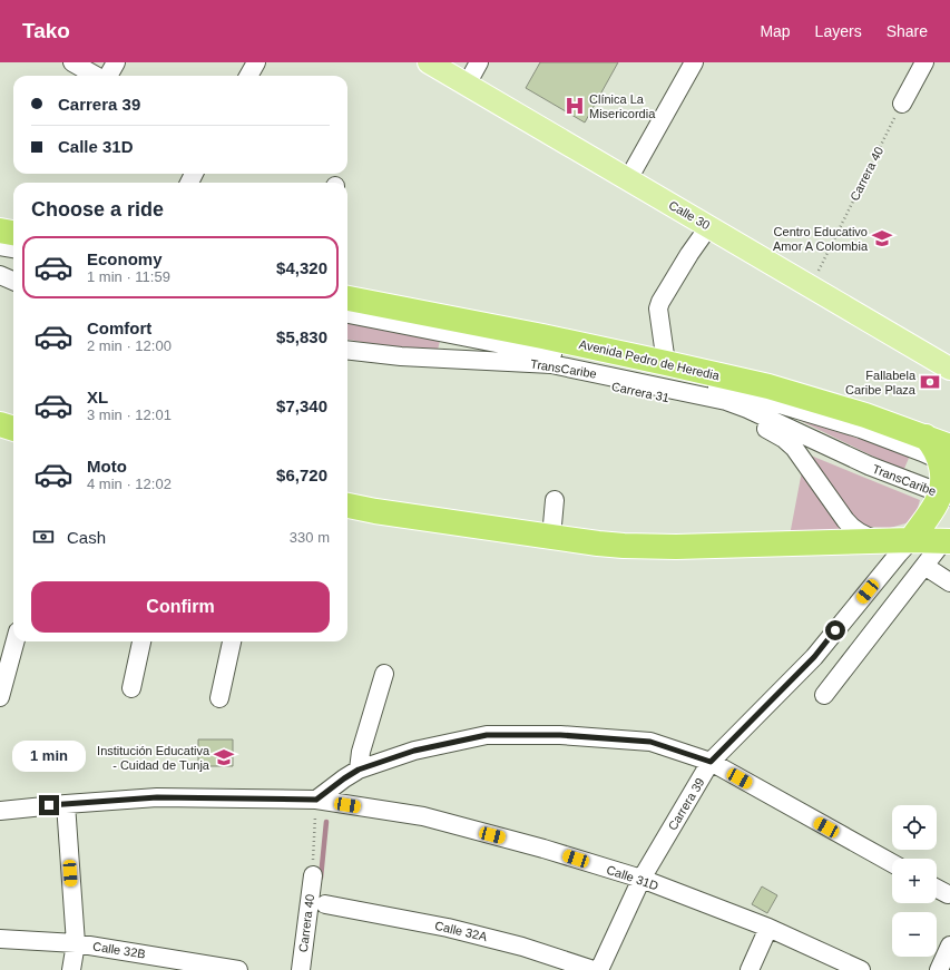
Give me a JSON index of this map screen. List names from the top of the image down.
{
  "streets": {
    "highway": ["Avenida Pedro de Heredia"],
    "main road": ["Calle 30"],
    "street": [
      "Carrera 40",
      "TransCaribe",
      "Carrera 31",
      "Carrera 39",
      "Calle 31D",
      "Calle 32A",
      "Calle 32B"
    ]
  },
  "crossings": [
    ["Carrera 40", "Calle 30"],
    ["Avenida Pedro de Heredia", "TransCaribe"],
    ["Carrera 39", "Calle 31D"]
  ],
  "places": {
    "hospital": ["Clínica La Misericordia"],
    "school or university": ["Centro Educativo Amor A Colombia", "Institución Educativa - Cuidad de Tunja"],
    "bank": ["Fallabela Caribe Plaza"]
  },
  "page": {
    "header": "Tako",
    "nav": ["Map", "Layers", "Share"],
    "banner": ["Carrera 39", "Calle 31D"],
    "heading": "Choose a ride",
    "list": [
      {
        "name": "Economy",
        "note": "1 min · 11:59",
        "value": "$4,320"
      },
      {
        "name": "Comfort",
        "note": "2 min · 12:00",
        "value": "$5,830"
      },
      {
        "name": "XL",
        "note": "3 min · 12:01",
        "value": "$7,340"
      },
      {
        "name": "Moto",
        "note": "4 min · 12:02",
        "value": "$6,720"
      }
    ],
    "pay": ["Cash", "330 m"],
    "buttons": "Confirm",
    "bubble": "1 min",
    "map_buttons": ["+", "−"]
  }
}
